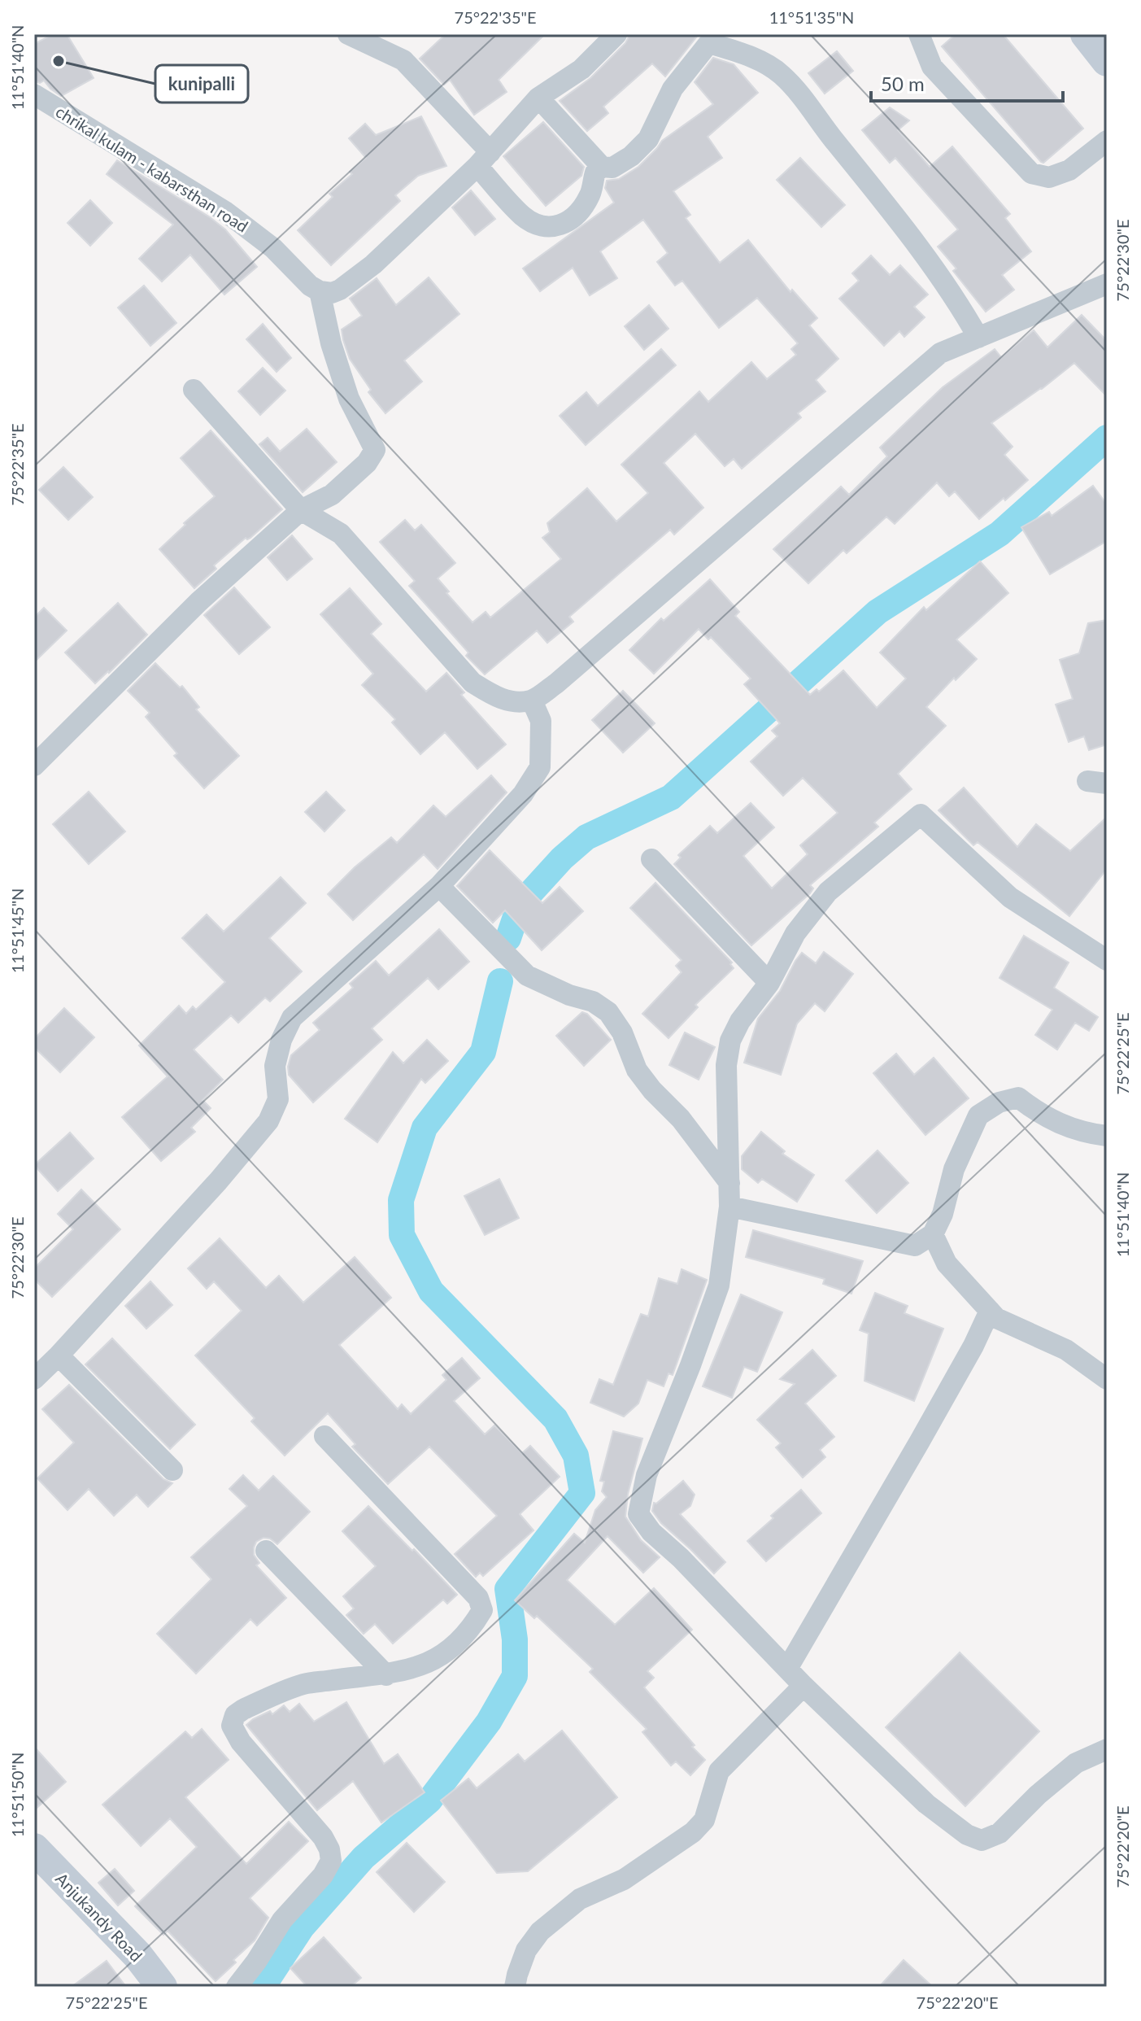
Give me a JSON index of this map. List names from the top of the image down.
{
  "streets": {
    "street": ["chrikal kulam - kabarsthan road", "Anjukandy Road"]
  },
  "places": ["kunipalli"],
  "scale_bar": "50 m",
  "coordinates": [
    "75°22'35\"E",
    "11°51'35\"N",
    "11°51'40\"N",
    "75°22'30\"E",
    "11°51'45\"N",
    "75°22'25\"E",
    "11°51'50\"N",
    "75°22'20\"E"
  ]
}
